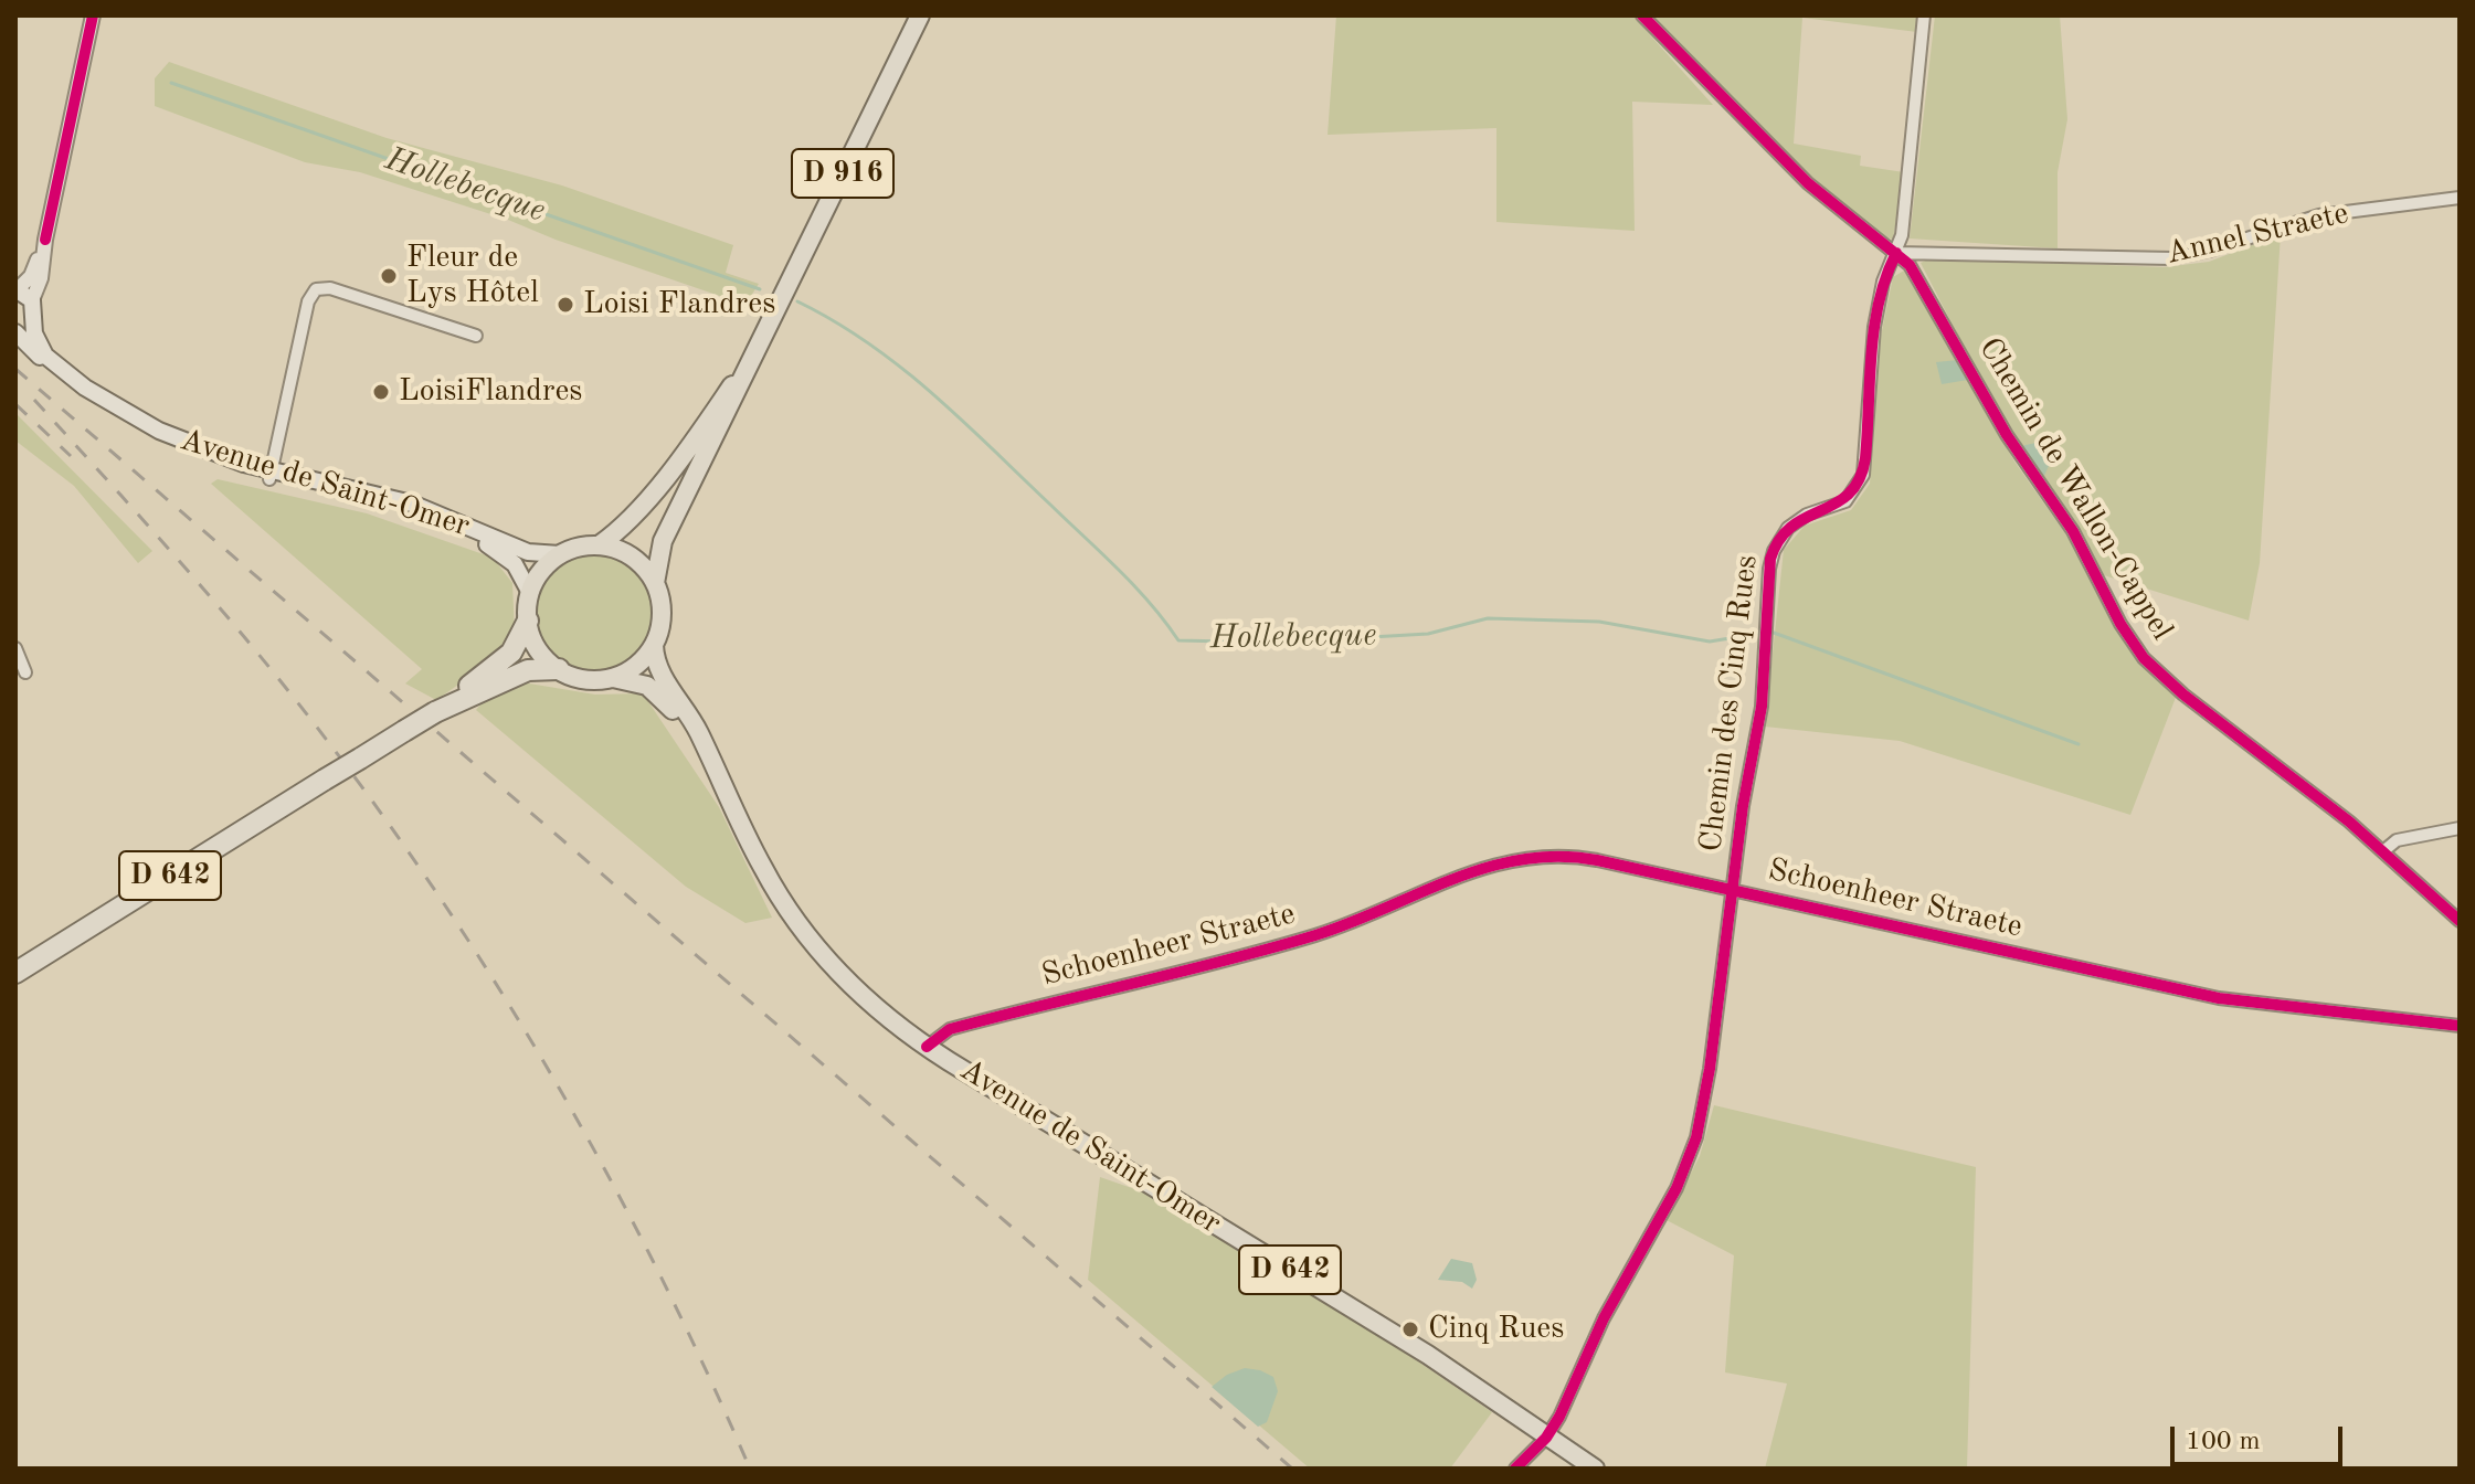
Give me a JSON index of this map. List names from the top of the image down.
{
  "streets": {
    "highway": ["D 642"],
    "main road": ["D 916", "Avenue de Saint-Omer"],
    "street": [
      "Annel Straete",
      "Chemin de Wallon-Cappel",
      "Chemin des Cinq Rues",
      "Schoenheer Straete"
    ]
  },
  "crossings": [
    ["D 916", "Avenue de Saint-Omer"],
    ["Annel Straete", "Chemin de Wallon-Cappel"],
    ["Annel Straete", "Chemin des Cinq Rues"],
    ["Avenue de Saint-Omer", "Chemin des Cinq Rues"],
    ["Avenue de Saint-Omer", "Schoenheer Straete"],
    ["Chemin de Wallon-Cappel", "Chemin des Cinq Rues"],
    ["Chemin des Cinq Rues", "Schoenheer Straete"]
  ],
  "water": ["Hollebecque"],
  "places": [
    "Fleur de Lys Hôtel",
    "Loisi Flandres",
    "LoisiFlandres",
    "Cinq Rues"
  ],
  "scale_bar": "100 m"
}
